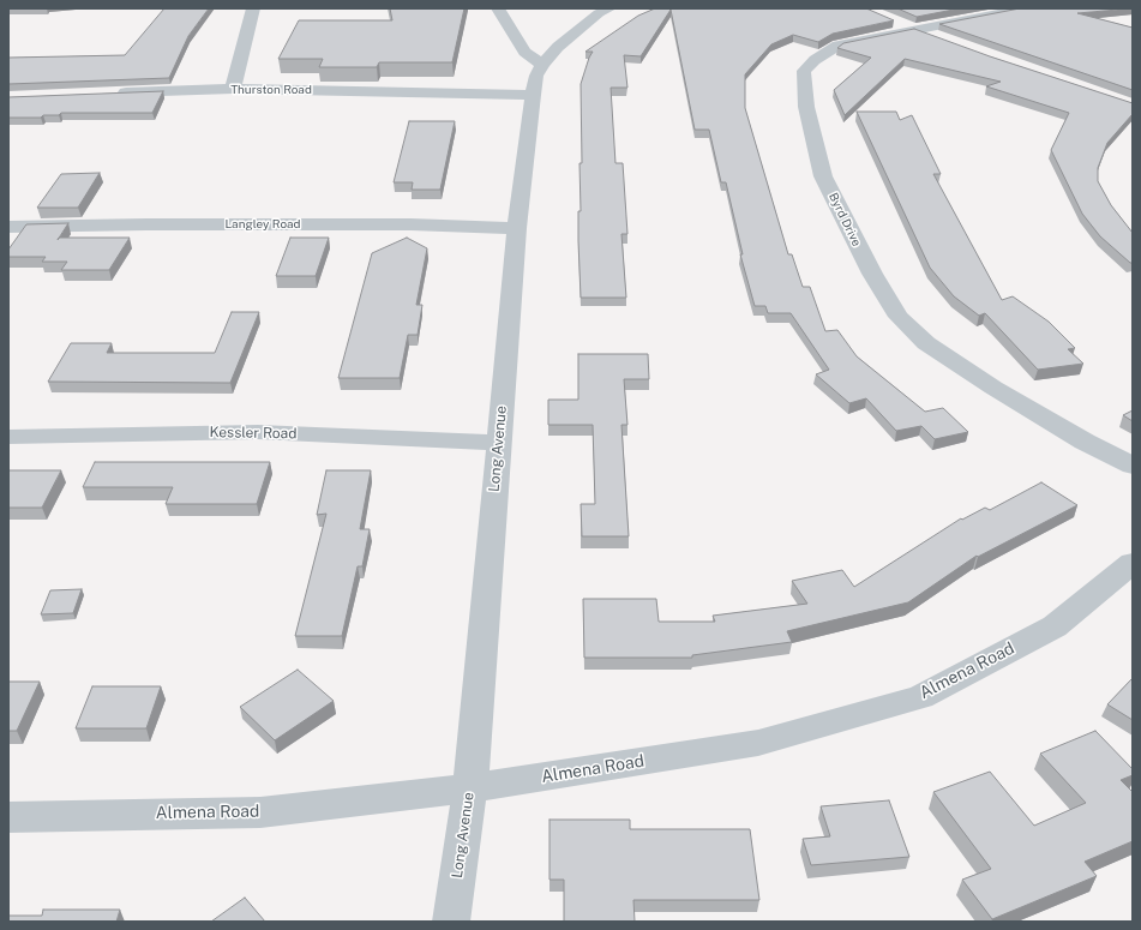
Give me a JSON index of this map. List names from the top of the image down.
{
  "streets": {
    "street": [
      "Thurston Road",
      "Byrd Drive",
      "Langley Road",
      "Kessler Road",
      "Long Avenue",
      "Almena Road"
    ]
  },
  "crossings": [
    ["Thurston Road", "Long Avenue"],
    ["Langley Road", "Long Avenue"],
    ["Kessler Road", "Long Avenue"],
    ["Long Avenue", "Almena Road"]
  ]
}
